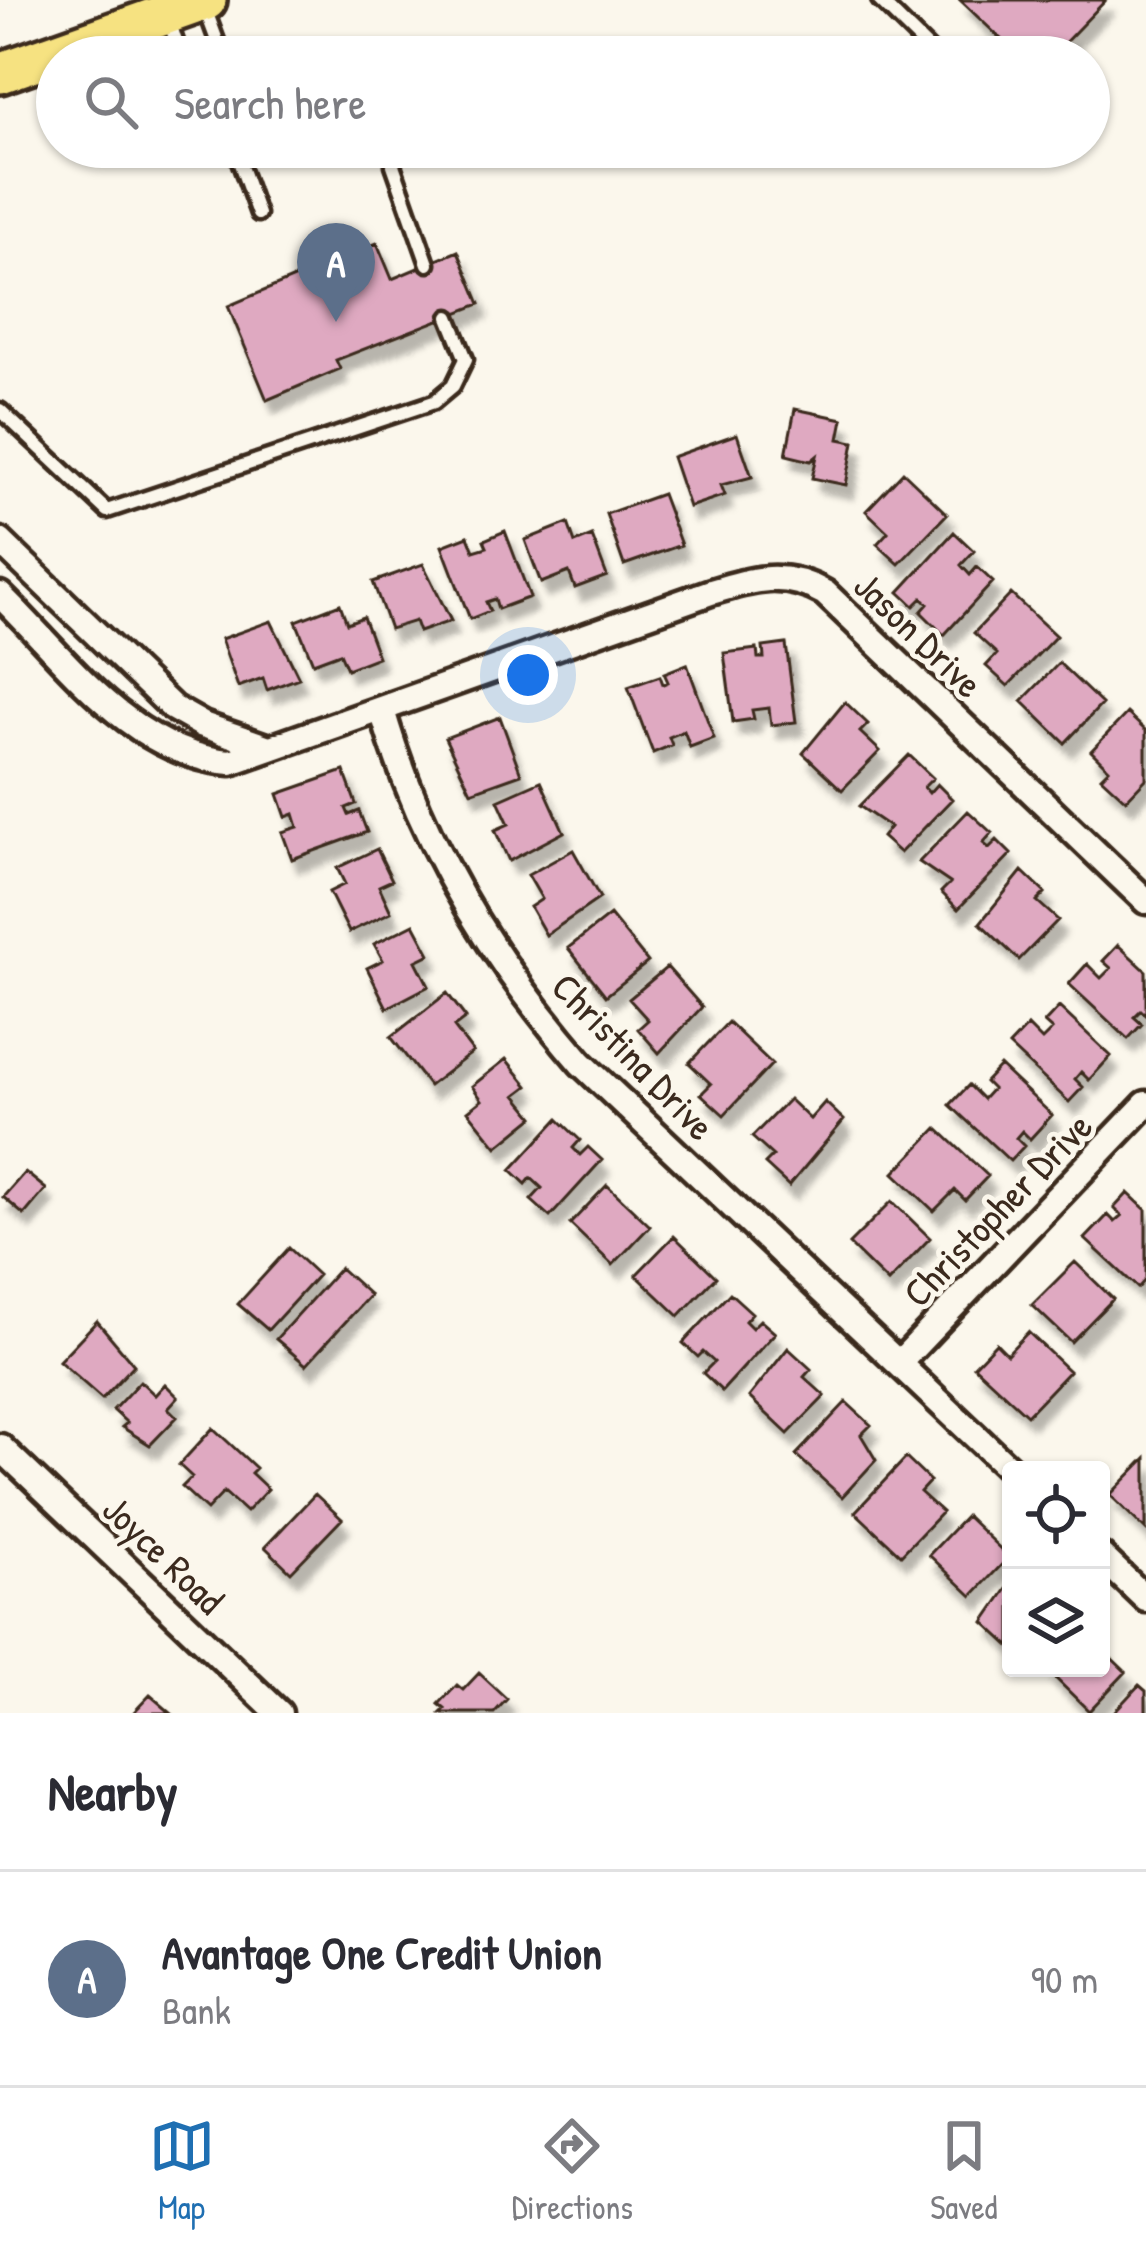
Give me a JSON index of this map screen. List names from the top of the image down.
{
  "streets": {
    "street": [
      "Jason Drive",
      "Christina Drive",
      "Christopher Drive",
      "Joyce Road"
    ]
  },
  "crossings": [
    ["Jason Drive", "Christina Drive"],
    ["Christina Drive", "Christopher Drive"]
  ],
  "page": {
    "search": "Search here",
    "pins": "A",
    "heading": "Nearby",
    "list": [
      {
        "mark": "A",
        "name": "Avantage One Credit Union",
        "note": "Bank",
        "value": "90 m"
      }
    ],
    "nav": ["Map", "Directions", "Saved"]
  }
}
